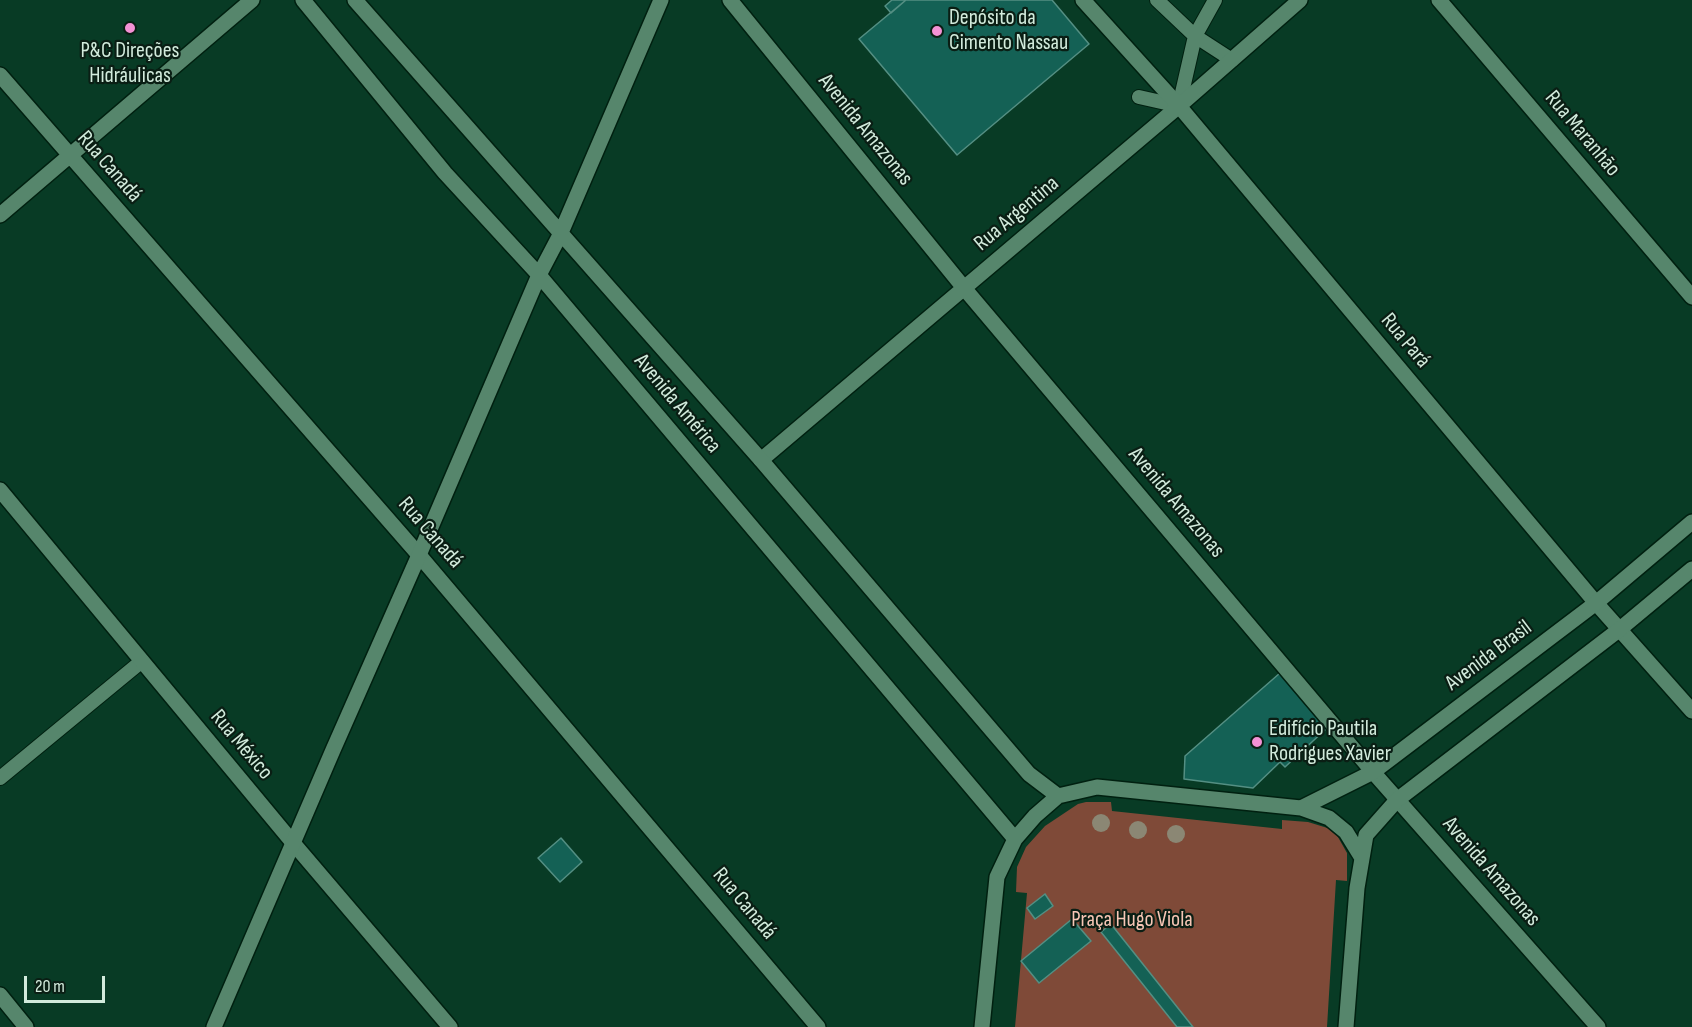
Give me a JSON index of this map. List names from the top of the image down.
{
  "streets": {
    "street": [
      "Avenida Amazonas",
      "Rua Maranhão",
      "Rua Canadá",
      "Rua Argentina",
      "Rua Pará",
      "Avenida América",
      "Avenida Brasil",
      "Rua México"
    ]
  },
  "crossings": [
    ["Avenida Amazonas", "Rua Argentina"],
    ["Avenida Amazonas", "Avenida Brasil"],
    ["Rua Argentina", "Rua Pará"],
    ["Rua Argentina", "Avenida América"],
    ["Rua Pará", "Avenida Brasil"]
  ],
  "parks": ["Praça Hugo Viola"],
  "places": ["P&C Direções Hidráulicas", "Depósito da Cimento Nassau", "Edifício Pautila Rodrigues Xavier"],
  "scale_bar": "20 m"
}
